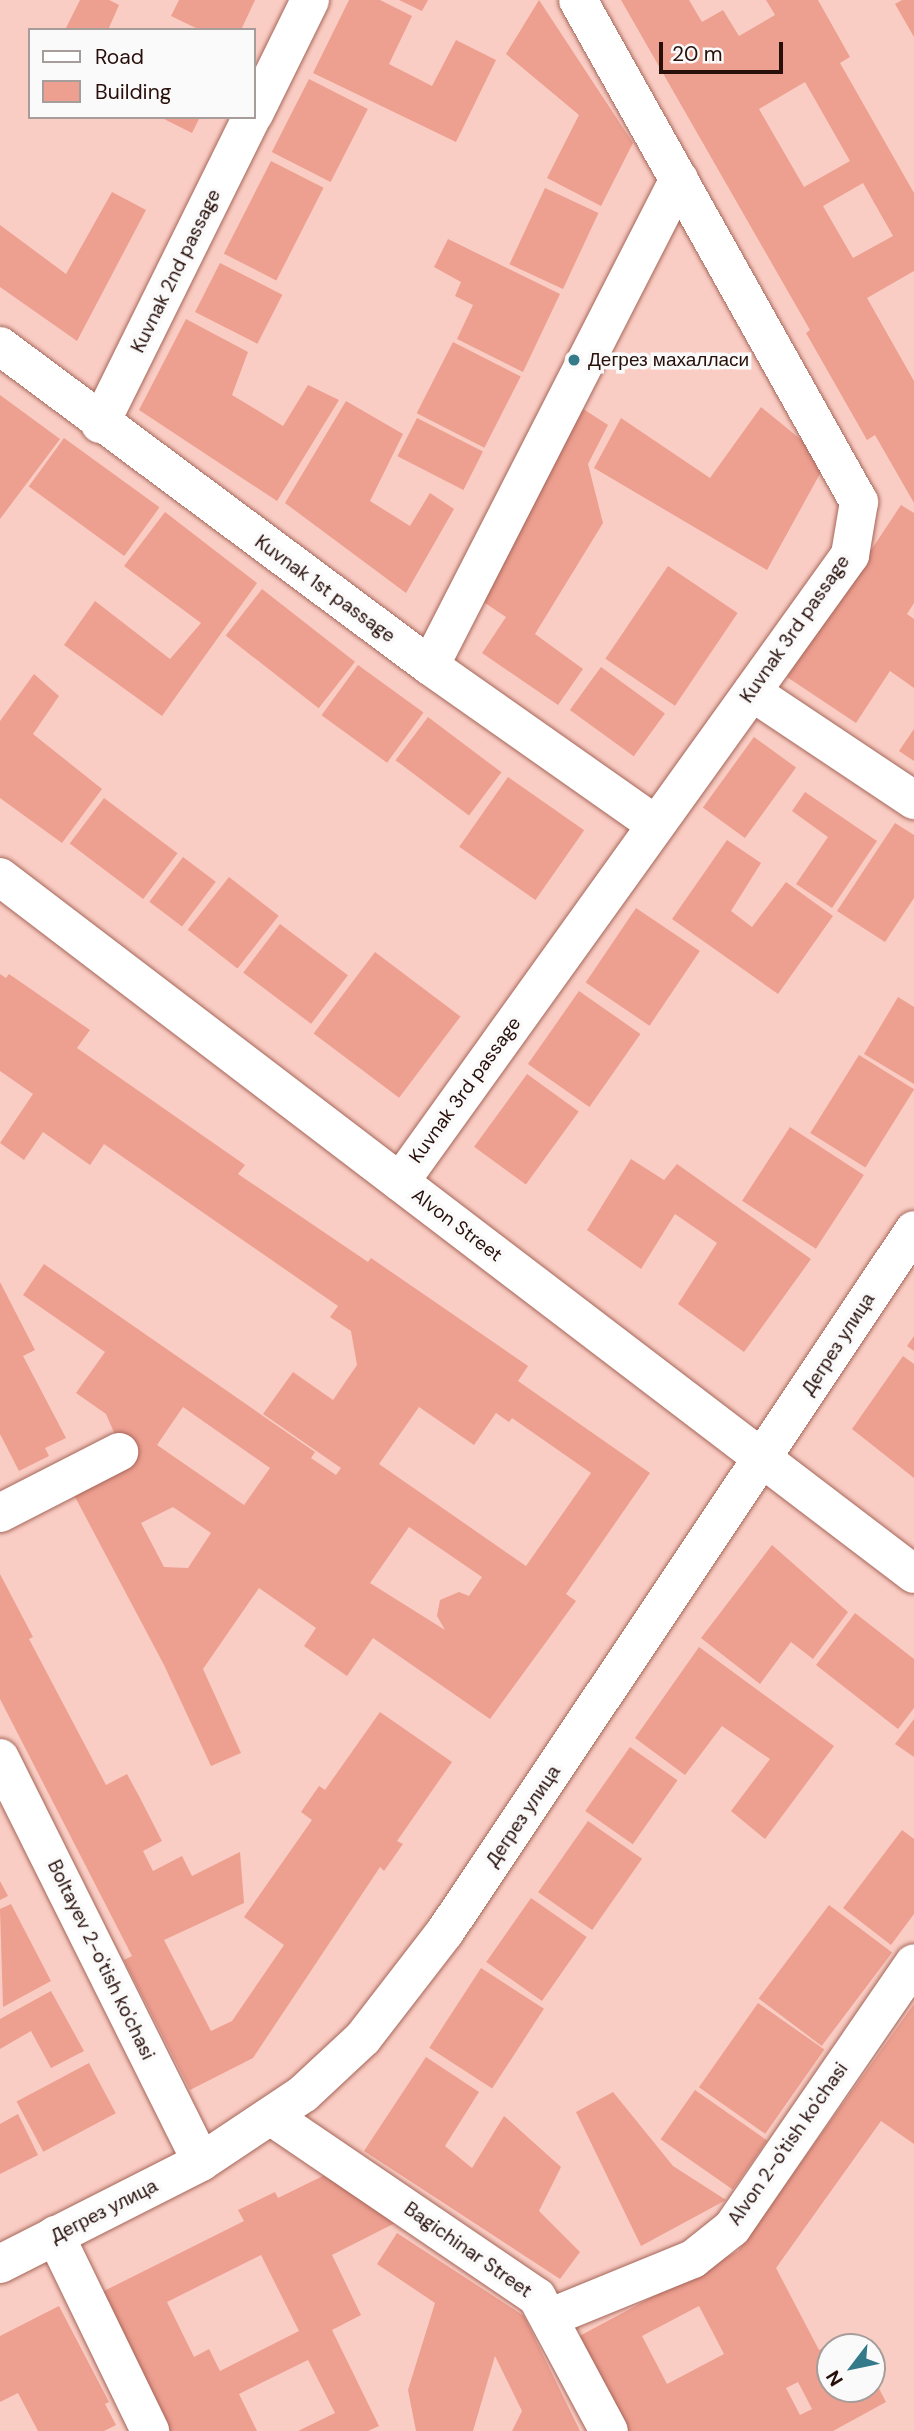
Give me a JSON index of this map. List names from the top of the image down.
{
  "streets": {
    "street": [
      "Kuvnak 2nd passage",
      "Kuvnak 1st passage",
      "Kuvnak 3rd passage",
      "Alvon Street",
      "Дегрез улица",
      "Boltayev 2-o'tish ko'chasi",
      "Alvon 2-o'tish ko'chasi",
      "Bаgichinar Street"
    ]
  },
  "crossings": [
    ["Kuvnak 2nd passage", "Kuvnak 1st passage"],
    ["Kuvnak 1st passage", "Kuvnak 3rd passage"],
    ["Kuvnak 3rd passage", "Alvon Street"],
    ["Alvon Street", "Дегрез улица"],
    ["Дегрез улица", "Boltayev 2-o'tish ko'chasi"],
    ["Дегрез улица", "Bаgichinar Street"],
    ["Alvon 2-o'tish ko'chasi", "Bаgichinar Street"]
  ],
  "places": ["Дегрез махалласи"],
  "legend": ["Road", "Building"],
  "scale_bar": "20 m",
  "north": "bottom left"
}
